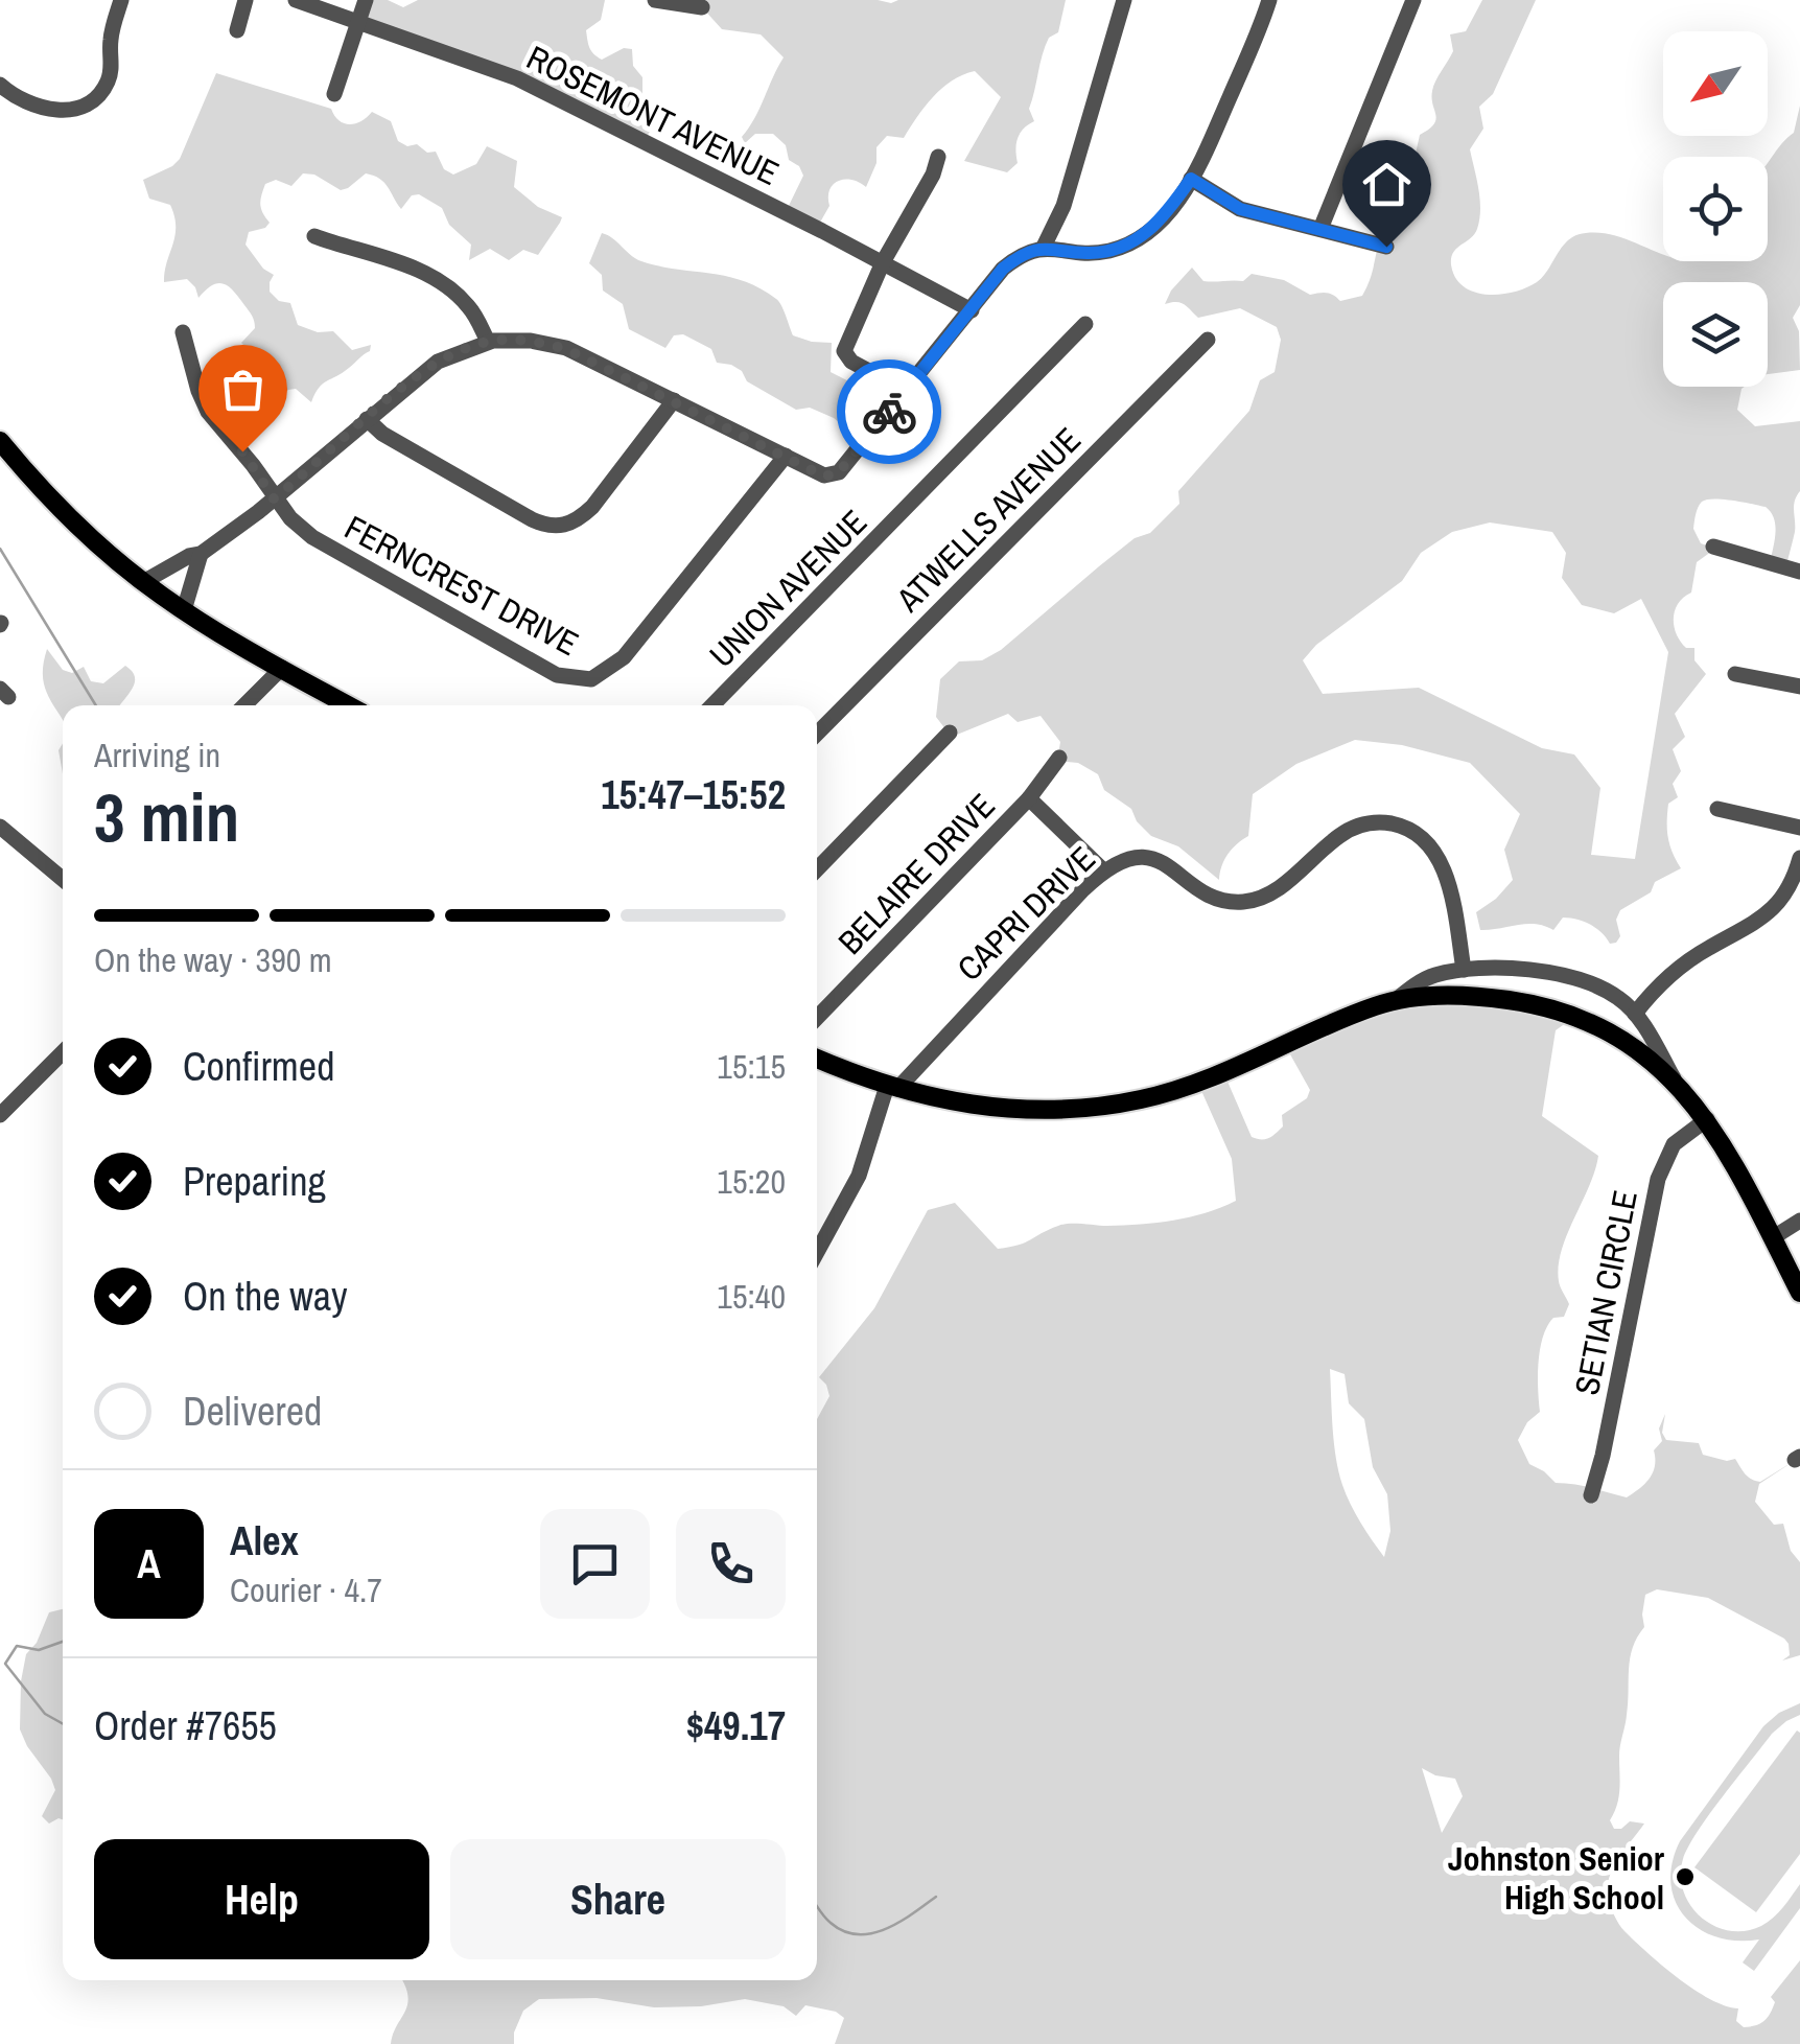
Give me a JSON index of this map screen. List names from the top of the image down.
{
  "streets": {
    "street": [
      "ROSEMONT AVENUE",
      "ATWELLS AVENUE",
      "FERNCREST DRIVE",
      "UNION AVENUE",
      "BELAIRE DRIVE",
      "CAPRI DRIVE",
      "SETIAN CIRCLE"
    ]
  },
  "places": ["Johnston Senior High School"],
  "north": "bottom left",
  "page": {
    "heading": ["3 min", "Arriving in", "15:47–15:52"],
    "panel": [
      "Alex",
      "Courier · 4.7",
      "Order #7655",
      "$49.17"
    ],
    "bar": "On the way · 390 m",
    "list": [
      ["Confirmed", "15:15"],
      ["Preparing", "15:20"],
      ["On the way", "15:40"],
      "Delivered"
    ],
    "round": "A",
    "buttons": ["Help", "Share"]
  }
}
